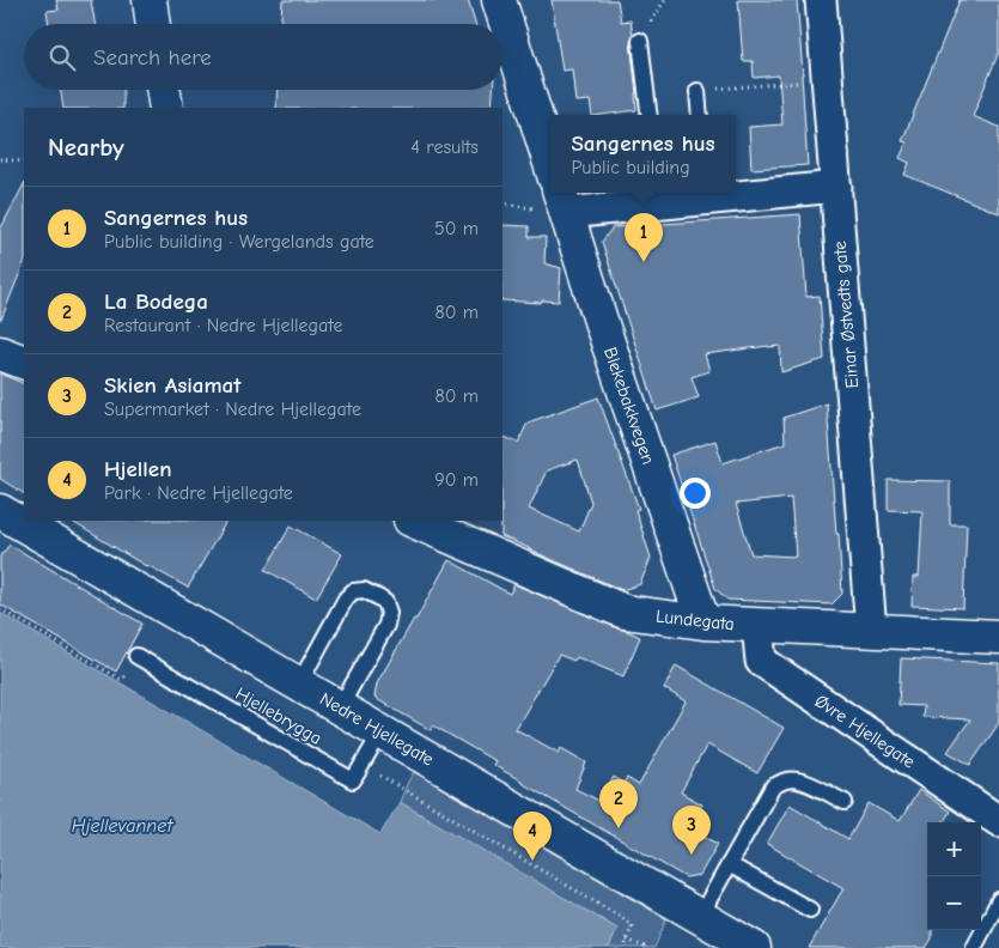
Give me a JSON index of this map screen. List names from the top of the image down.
{
  "streets": {
    "street": [
      "Einar Østvedts gate",
      "Blekebakkvegen",
      "Lundegata",
      "Nedre Hjellegate",
      "Øvre Hjellegate"
    ],
    "lane": ["Hjellebrygga"]
  },
  "crossings": [
    ["Einar Østvedts gate", "Lundegata"],
    ["Blekebakkvegen", "Lundegata"],
    ["Lundegata", "Øvre Hjellegate"],
    ["Hjellebrygga", "Nedre Hjellegate"]
  ],
  "water": ["Hjellevannet"],
  "page": {
    "search": "Search here",
    "heading": ["Nearby", "4 results"],
    "popup": ["Sangernes hus", "Public building"],
    "list": [
      {
        "mark": "1",
        "name": "Sangernes hus",
        "note": "Public building · Wergelands gate",
        "value": "50 m"
      },
      {
        "mark": "2",
        "name": "La Bodega",
        "note": "Restaurant · Nedre Hjellegate",
        "value": "80 m"
      },
      {
        "mark": "3",
        "name": "Skien Asiamat",
        "note": "Supermarket · Nedre Hjellegate",
        "value": "80 m"
      },
      {
        "mark": "4",
        "name": "Hjellen",
        "note": "Park · Nedre Hjellegate",
        "value": "90 m"
      }
    ],
    "pins": [
      "1",
      "2",
      "3",
      "4"
    ],
    "map_buttons": ["+", "−"]
  }
}
